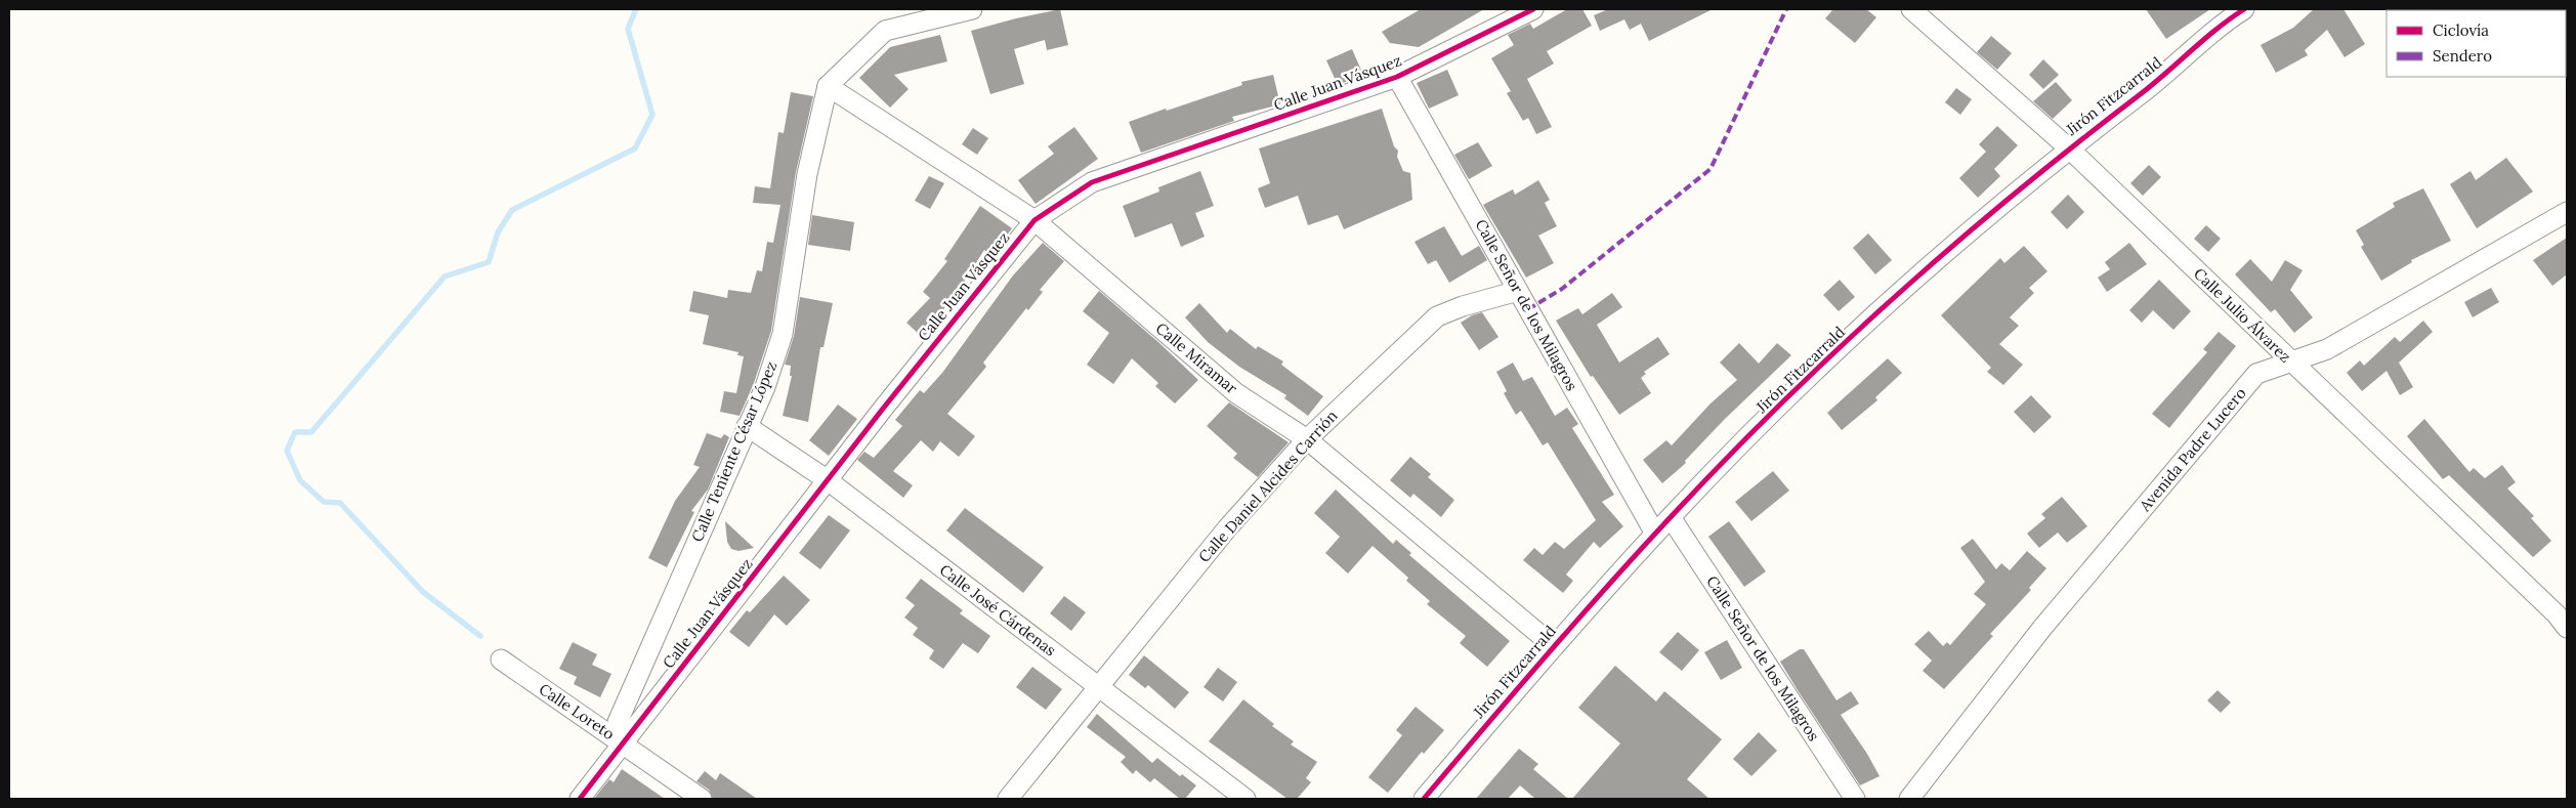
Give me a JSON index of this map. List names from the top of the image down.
{
  "streets": {
    "street": [
      "Calle Juan Vásquez",
      "Jirón Fitzcarrald",
      "Calle Señor de los Milagros",
      "Calle Julio Álvarez",
      "Calle Miramar",
      "Avenida Padre Lucero",
      "Calle Teniente César López",
      "Calle Daniel Alcides Carrión",
      "Calle José Cárdenas",
      "Calle Loreto"
    ]
  },
  "crossings": [
    ["Calle Juan Vásquez", "Calle Señor de los Milagros"],
    ["Calle Juan Vásquez", "Calle Miramar"],
    ["Calle Juan Vásquez", "Calle Teniente César López"],
    ["Calle Juan Vásquez", "Calle José Cárdenas"],
    ["Calle Juan Vásquez", "Calle Loreto"],
    ["Jirón Fitzcarrald", "Calle Señor de los Milagros"],
    ["Jirón Fitzcarrald", "Calle Julio Álvarez"],
    ["Jirón Fitzcarrald", "Calle Miramar"],
    ["Calle Señor de los Milagros", "Calle Daniel Alcides Carrión"],
    ["Calle Julio Álvarez", "Avenida Padre Lucero"],
    ["Calle Miramar", "Calle Teniente César López"],
    ["Calle Miramar", "Calle Daniel Alcides Carrión"],
    ["Calle Teniente César López", "Calle José Cárdenas"],
    ["Calle Teniente César López", "Calle Loreto"],
    ["Calle Daniel Alcides Carrión", "Calle José Cárdenas"]
  ],
  "legend": ["Ciclovía", "Sendero"]
}
